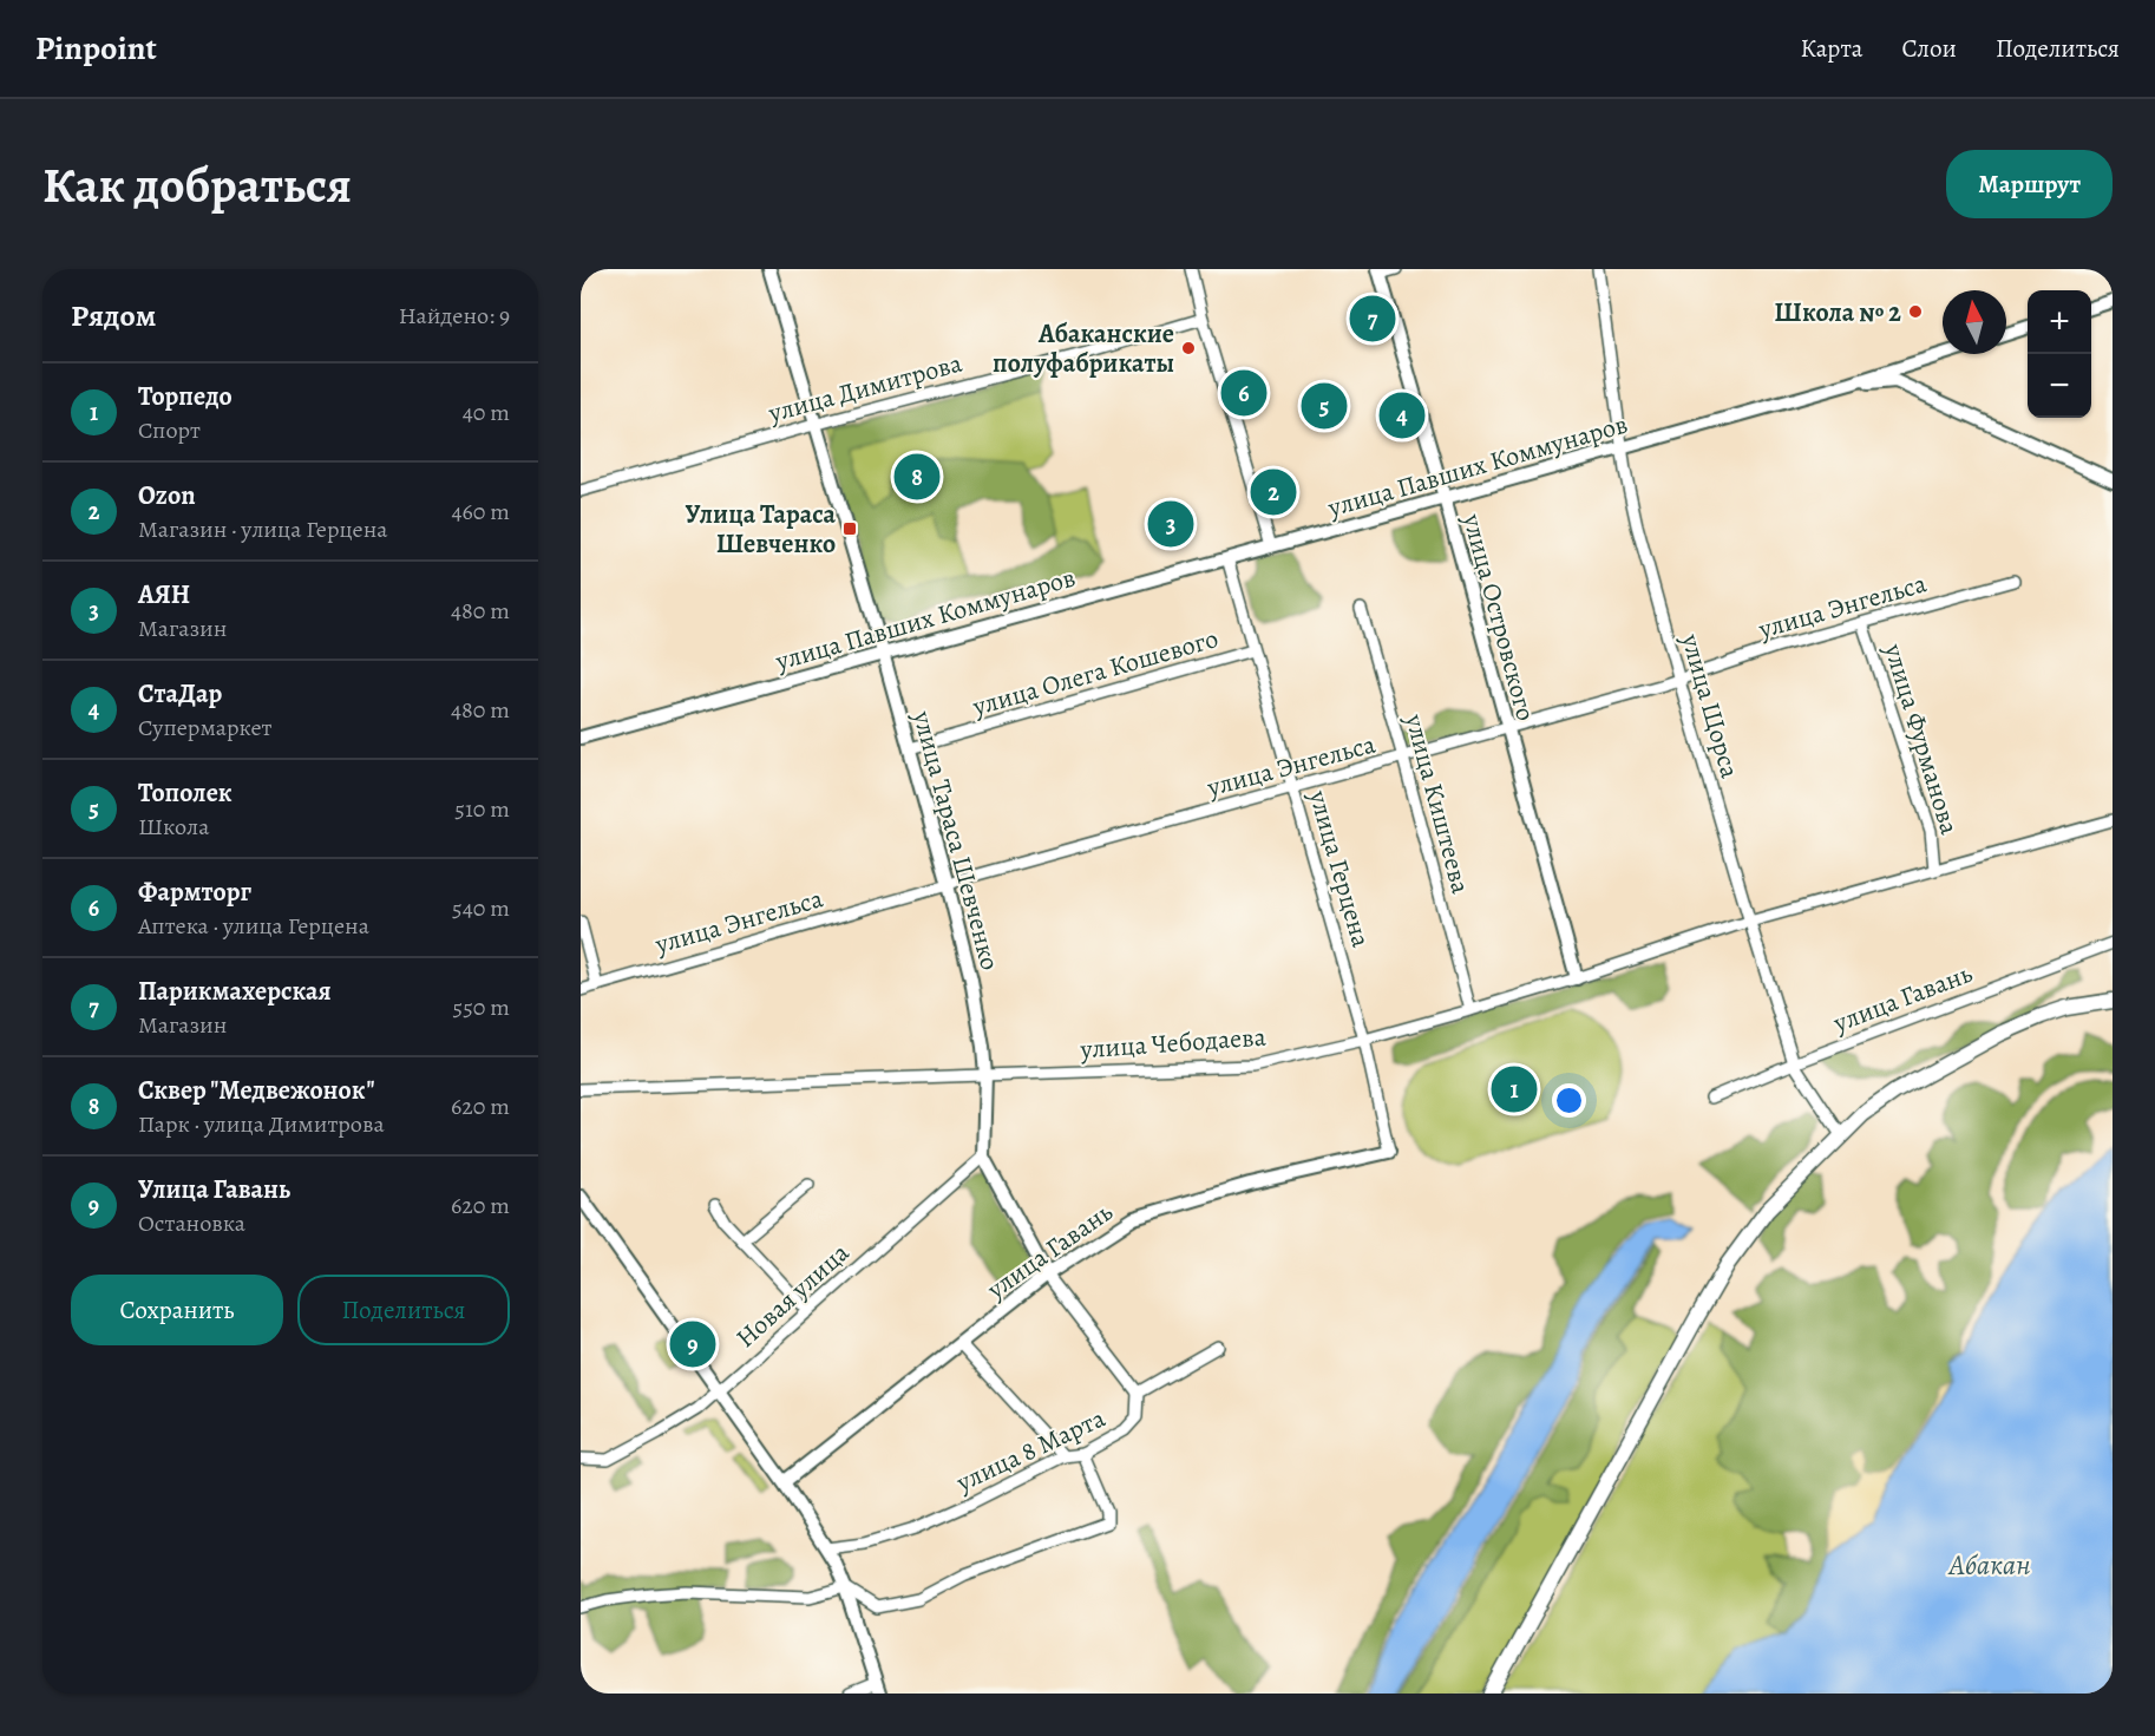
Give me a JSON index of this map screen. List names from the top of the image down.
{
  "streets": {
    "street": [
      "улица Димитрова",
      "улица Павших Коммунаров",
      "улица Энгельса",
      "улица Островского",
      "улица Олега Кошевого",
      "улица Щорса",
      "улица Фурманова",
      "улица Киштеева",
      "улица Тараса Шевченко",
      "улица Герцена",
      "улица Гавань",
      "улица Чебодаева",
      "Новая улица",
      "улица 8 Марта"
    ]
  },
  "crossings": [
    ["улица Димитрова", "улица Тараса Шевченко"],
    ["улица Павших Коммунаров", "улица Островского"],
    ["улица Павших Коммунаров", "улица Щорса"],
    ["улица Павших Коммунаров", "улица Тараса Шевченко"],
    ["улица Павших Коммунаров", "улица Герцена"],
    ["улица Энгельса", "улица Островского"],
    ["улица Энгельса", "улица Щорса"],
    ["улица Энгельса", "улица Фурманова"],
    ["улица Энгельса", "улица Киштеева"],
    ["улица Энгельса", "улица Тараса Шевченко"],
    ["улица Энгельса", "улица Герцена"],
    ["улица Островского", "улица Чебодаева"],
    ["улица Олега Кошевого", "улица Тараса Шевченко"],
    ["улица Олега Кошевого", "улица Герцена"],
    ["улица Щорса", "улица Гавань"],
    ["улица Щорса", "улица Чебодаева"],
    ["улица Фурманова", "улица Чебодаева"],
    ["улица Киштеева", "улица Чебодаева"],
    ["улица Тараса Шевченко", "улица Гавань"],
    ["улица Тараса Шевченко", "улица Чебодаева"],
    ["улица Тараса Шевченко", "Новая улица"],
    ["улица Тараса Шевченко", "улица 8 Марта"],
    ["улица Герцена", "улица Гавань"],
    ["улица Герцена", "улица Чебодаева"]
  ],
  "water": ["Абакан"],
  "places": {
    "other": ["Школа № 2", "Абаканские полуфабрикаты"],
    "transit": ["Улица Тараса Шевченко"]
  },
  "north": "top",
  "page": {
    "header": "Pinpoint",
    "nav": ["Карта", "Слои", "Поделиться"],
    "buttons": [
      "Маршрут",
      ["Сохранить", "Поделиться"]
    ],
    "title": "Как добраться",
    "heading": ["Рядом", "Найдено: 9"],
    "map_buttons": ["+", "−"],
    "pins": [
      "7",
      "6",
      "5",
      "4",
      "8",
      "2",
      "3",
      "1",
      "9"
    ],
    "list": [
      {
        "mark": "1",
        "name": "Торпедо",
        "note": "Спорт",
        "value": "40 m"
      },
      {
        "mark": "2",
        "name": "Ozon",
        "note": "Магазин · улица Герцена",
        "value": "460 m"
      },
      {
        "mark": "3",
        "name": "АЯН",
        "note": "Магазин",
        "value": "480 m"
      },
      {
        "mark": "4",
        "name": "СтаДар",
        "note": "Супермаркет",
        "value": "480 m"
      },
      {
        "mark": "5",
        "name": "Тополек",
        "note": "Школа",
        "value": "510 m"
      },
      {
        "mark": "6",
        "name": "Фармторг",
        "note": "Аптека · улица Герцена",
        "value": "540 m"
      },
      {
        "mark": "7",
        "name": "Парикмахерская",
        "note": "Магазин",
        "value": "550 m"
      },
      {
        "mark": "8",
        "name": "Сквер \"Медвежонок\"",
        "note": "Парк · улица Димитрова",
        "value": "620 m"
      },
      {
        "mark": "9",
        "name": "Улица Гавань",
        "note": "Остановка",
        "value": "620 m"
      }
    ]
  }
}
